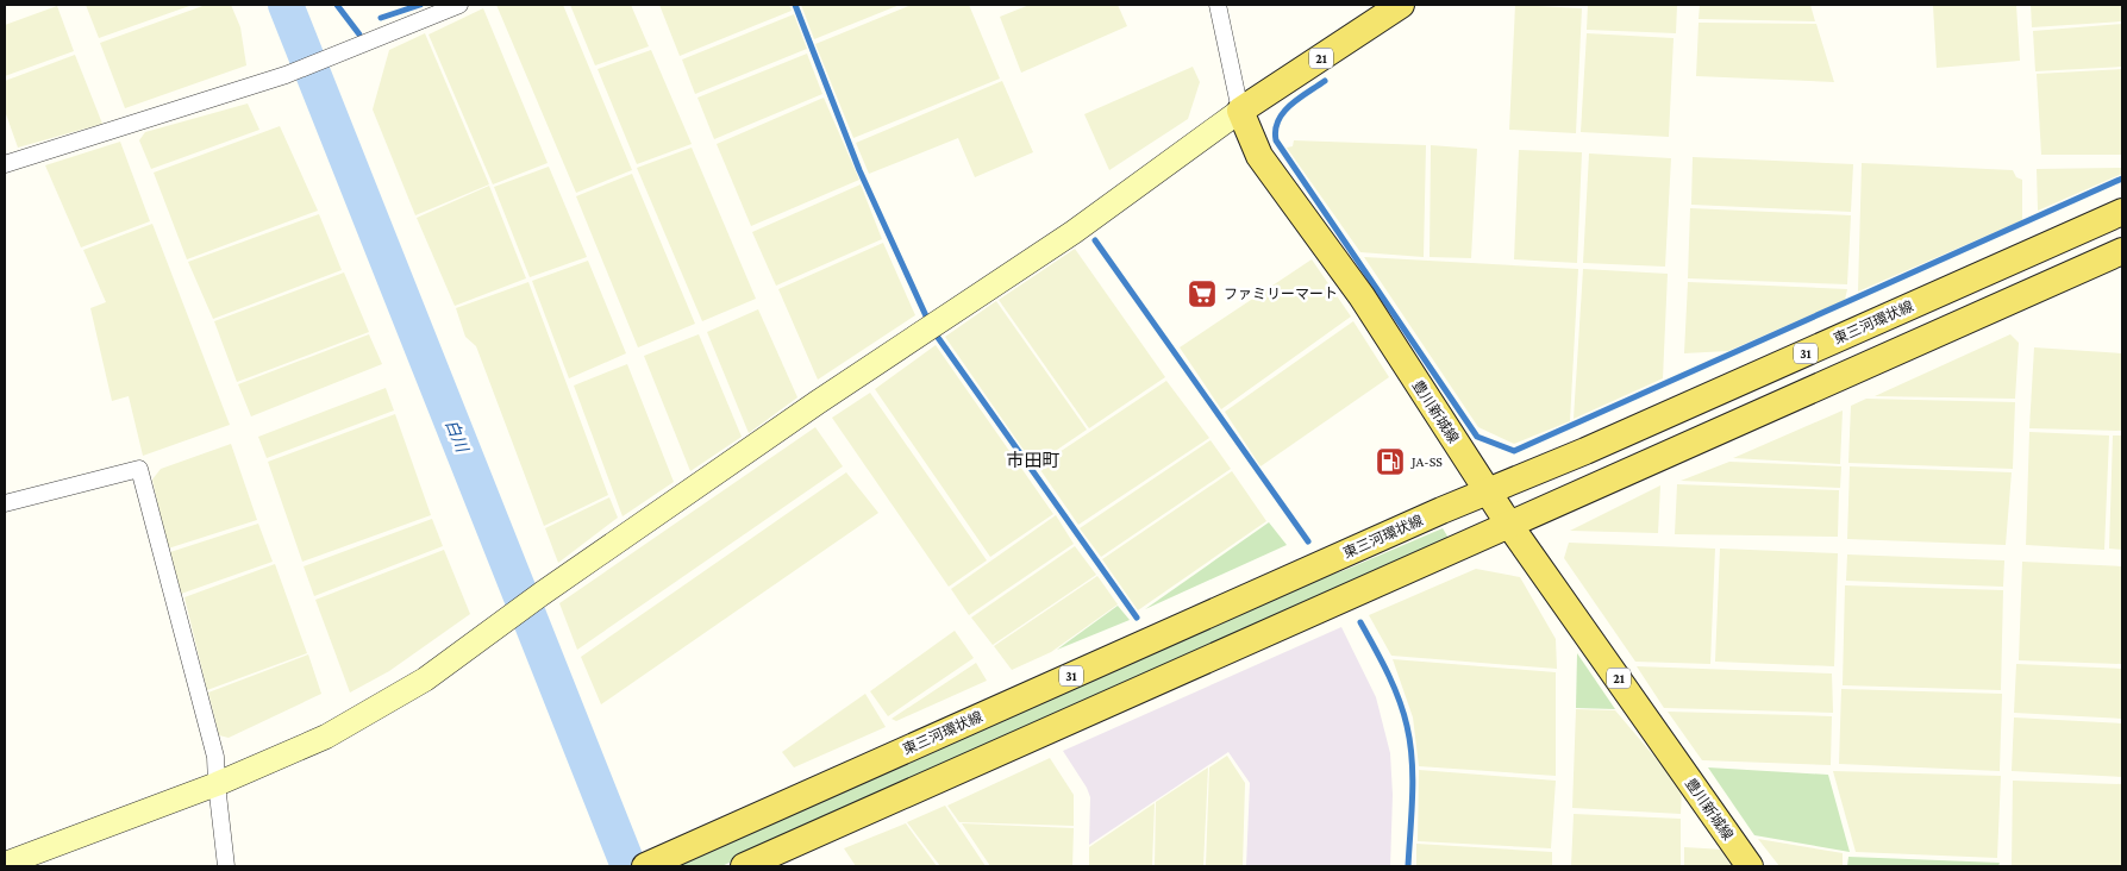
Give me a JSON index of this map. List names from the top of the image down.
{
  "streets": {
    "main road": [
      "21",
      "東三河環状線",
      "31",
      "豊川新城線"
    ]
  },
  "crossings": [
    ["21", "豊川新城線"],
    ["東三河環状線", "豊川新城線"],
    ["31", "豊川新城線"]
  ],
  "districts": ["市田町"],
  "water": ["白川"],
  "places": {
    "supermarket": ["ファミリーマート"],
    "fuel station": ["JA-SS"]
  }
}
